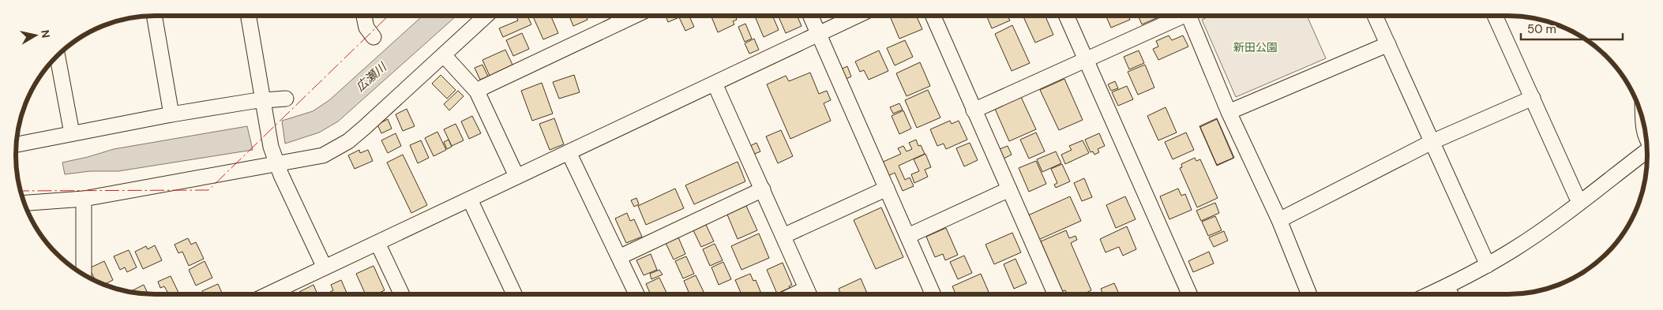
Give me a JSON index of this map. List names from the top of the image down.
{
  "water": ["広瀬川"],
  "parks": ["新田公園"],
  "scale_bar": "50 m",
  "north": "right"
}
